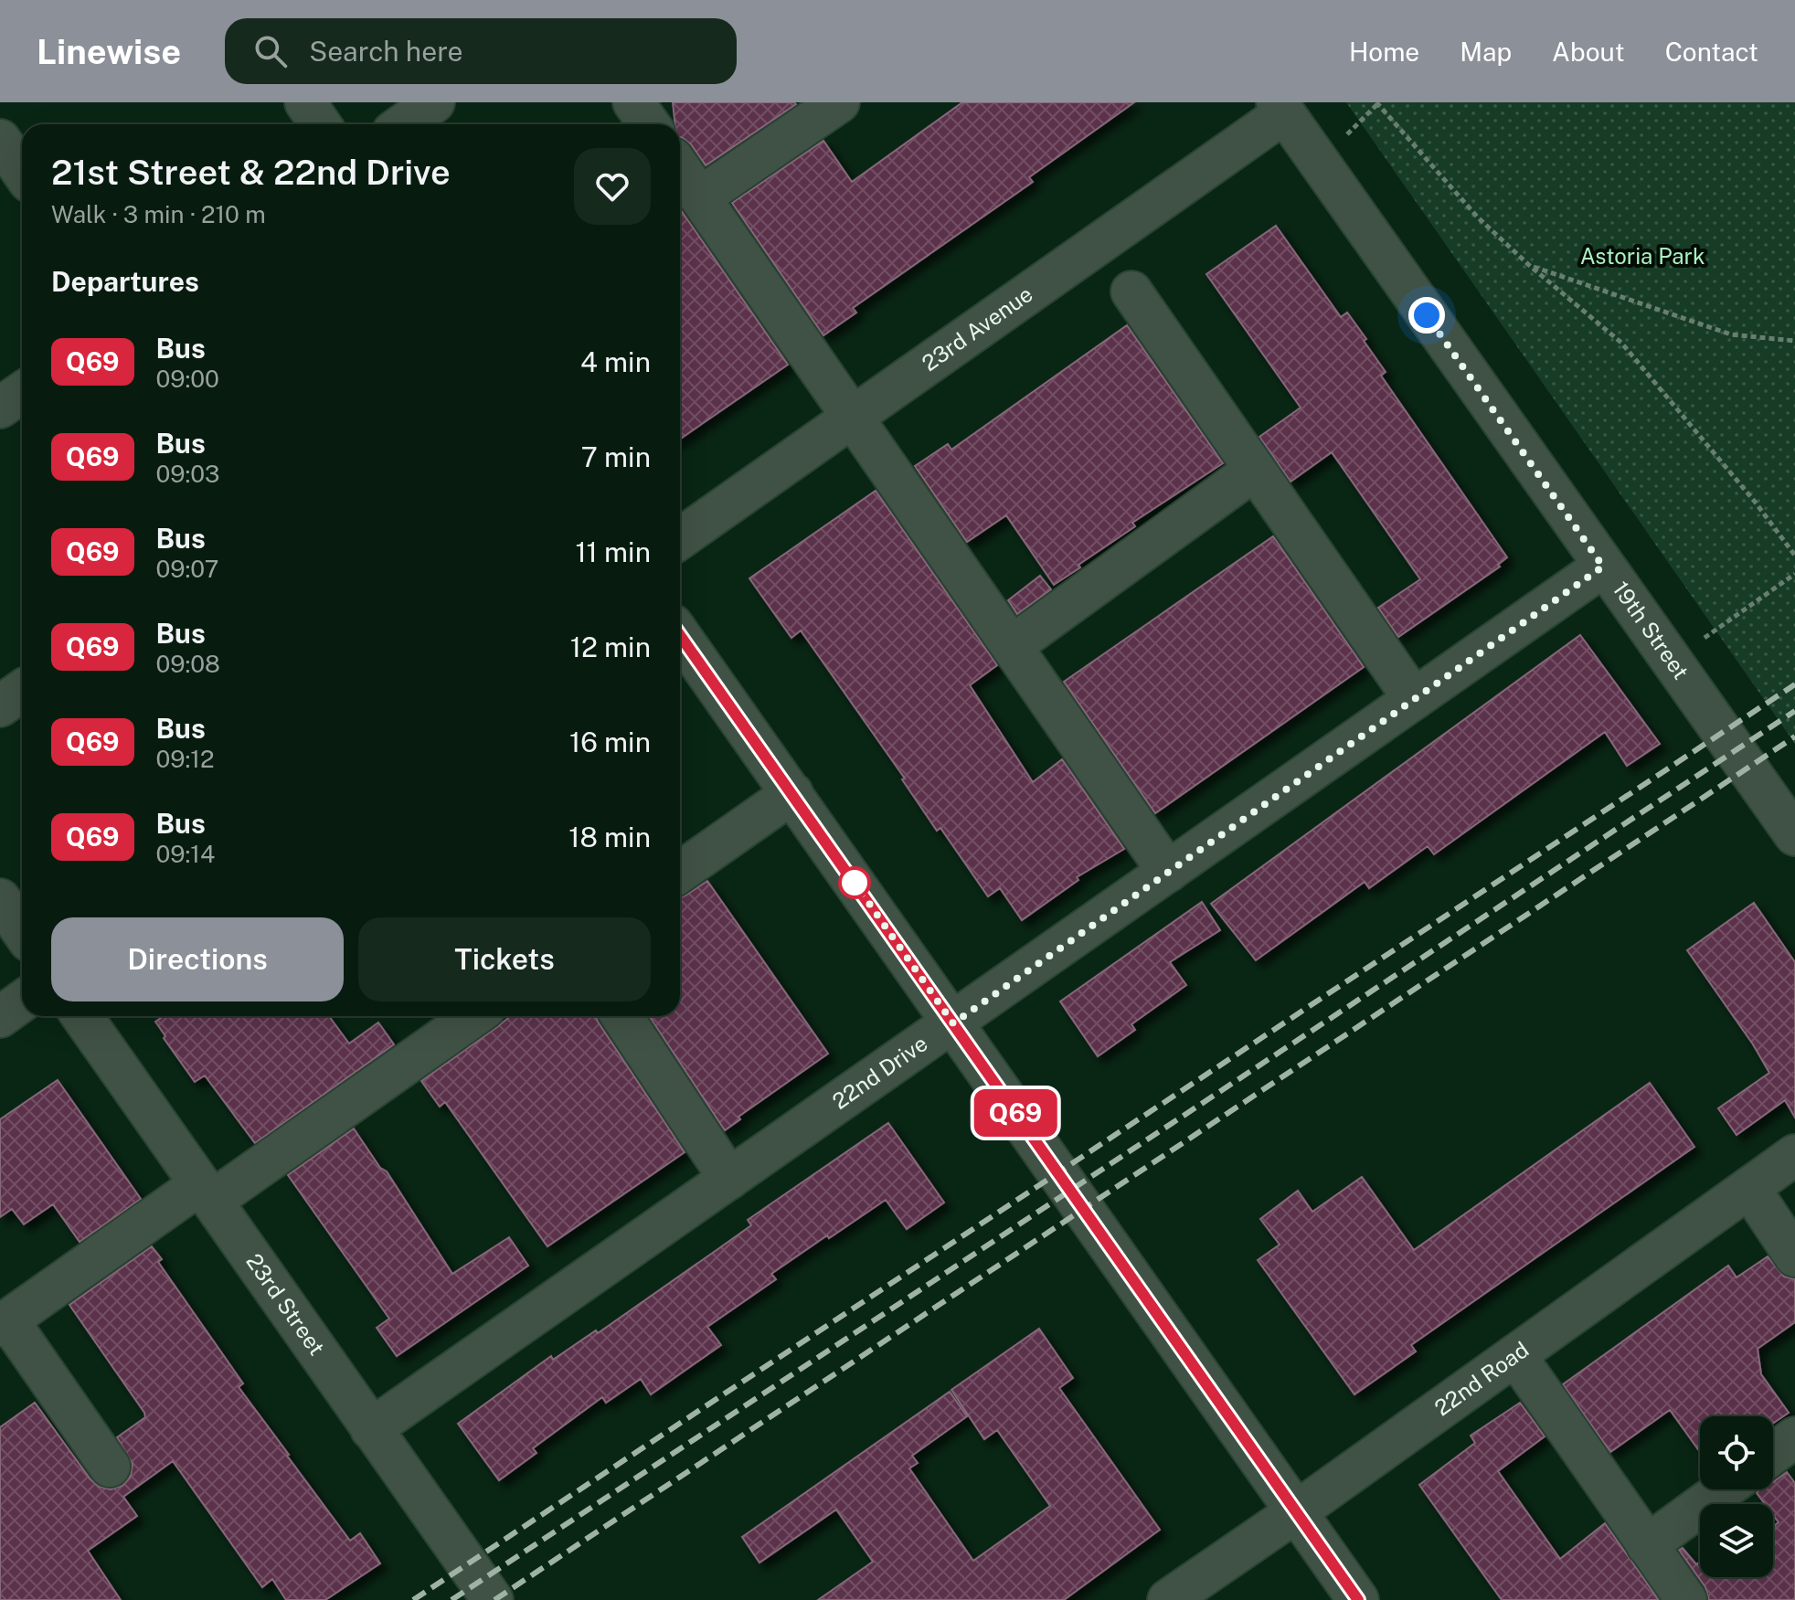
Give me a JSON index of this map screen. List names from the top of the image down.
{
  "streets": {
    "street": [
      "23rd Avenue",
      "19th Street",
      "22nd Drive",
      "23rd Street",
      "22nd Road"
    ]
  },
  "crossings": [
    ["23rd Avenue", "19th Street"],
    ["19th Street", "22nd Drive"],
    ["22nd Drive", "23rd Street"]
  ],
  "parks": ["Astoria Park"],
  "lines": ["bus line Q69"],
  "page": {
    "header": "Linewise",
    "search": "Search here",
    "nav": [
      "Home",
      "Map",
      "About",
      "Contact"
    ],
    "on_map": "Q69",
    "heading": [
      ["21st Street & 22nd Drive", "Walk · 3 min · 210 m"],
      "Departures"
    ],
    "list": [
      {
        "mark": "Q69",
        "name": "Bus",
        "note": "09:00",
        "value": "4 min"
      },
      {
        "mark": "Q69",
        "name": "Bus",
        "note": "09:03",
        "value": "7 min"
      },
      {
        "mark": "Q69",
        "name": "Bus",
        "note": "09:07",
        "value": "11 min"
      },
      {
        "mark": "Q69",
        "name": "Bus",
        "note": "09:08",
        "value": "12 min"
      },
      {
        "mark": "Q69",
        "name": "Bus",
        "note": "09:12",
        "value": "16 min"
      },
      {
        "mark": "Q69",
        "name": "Bus",
        "note": "09:14",
        "value": "18 min"
      }
    ],
    "buttons": ["Directions", "Tickets"]
  }
}
